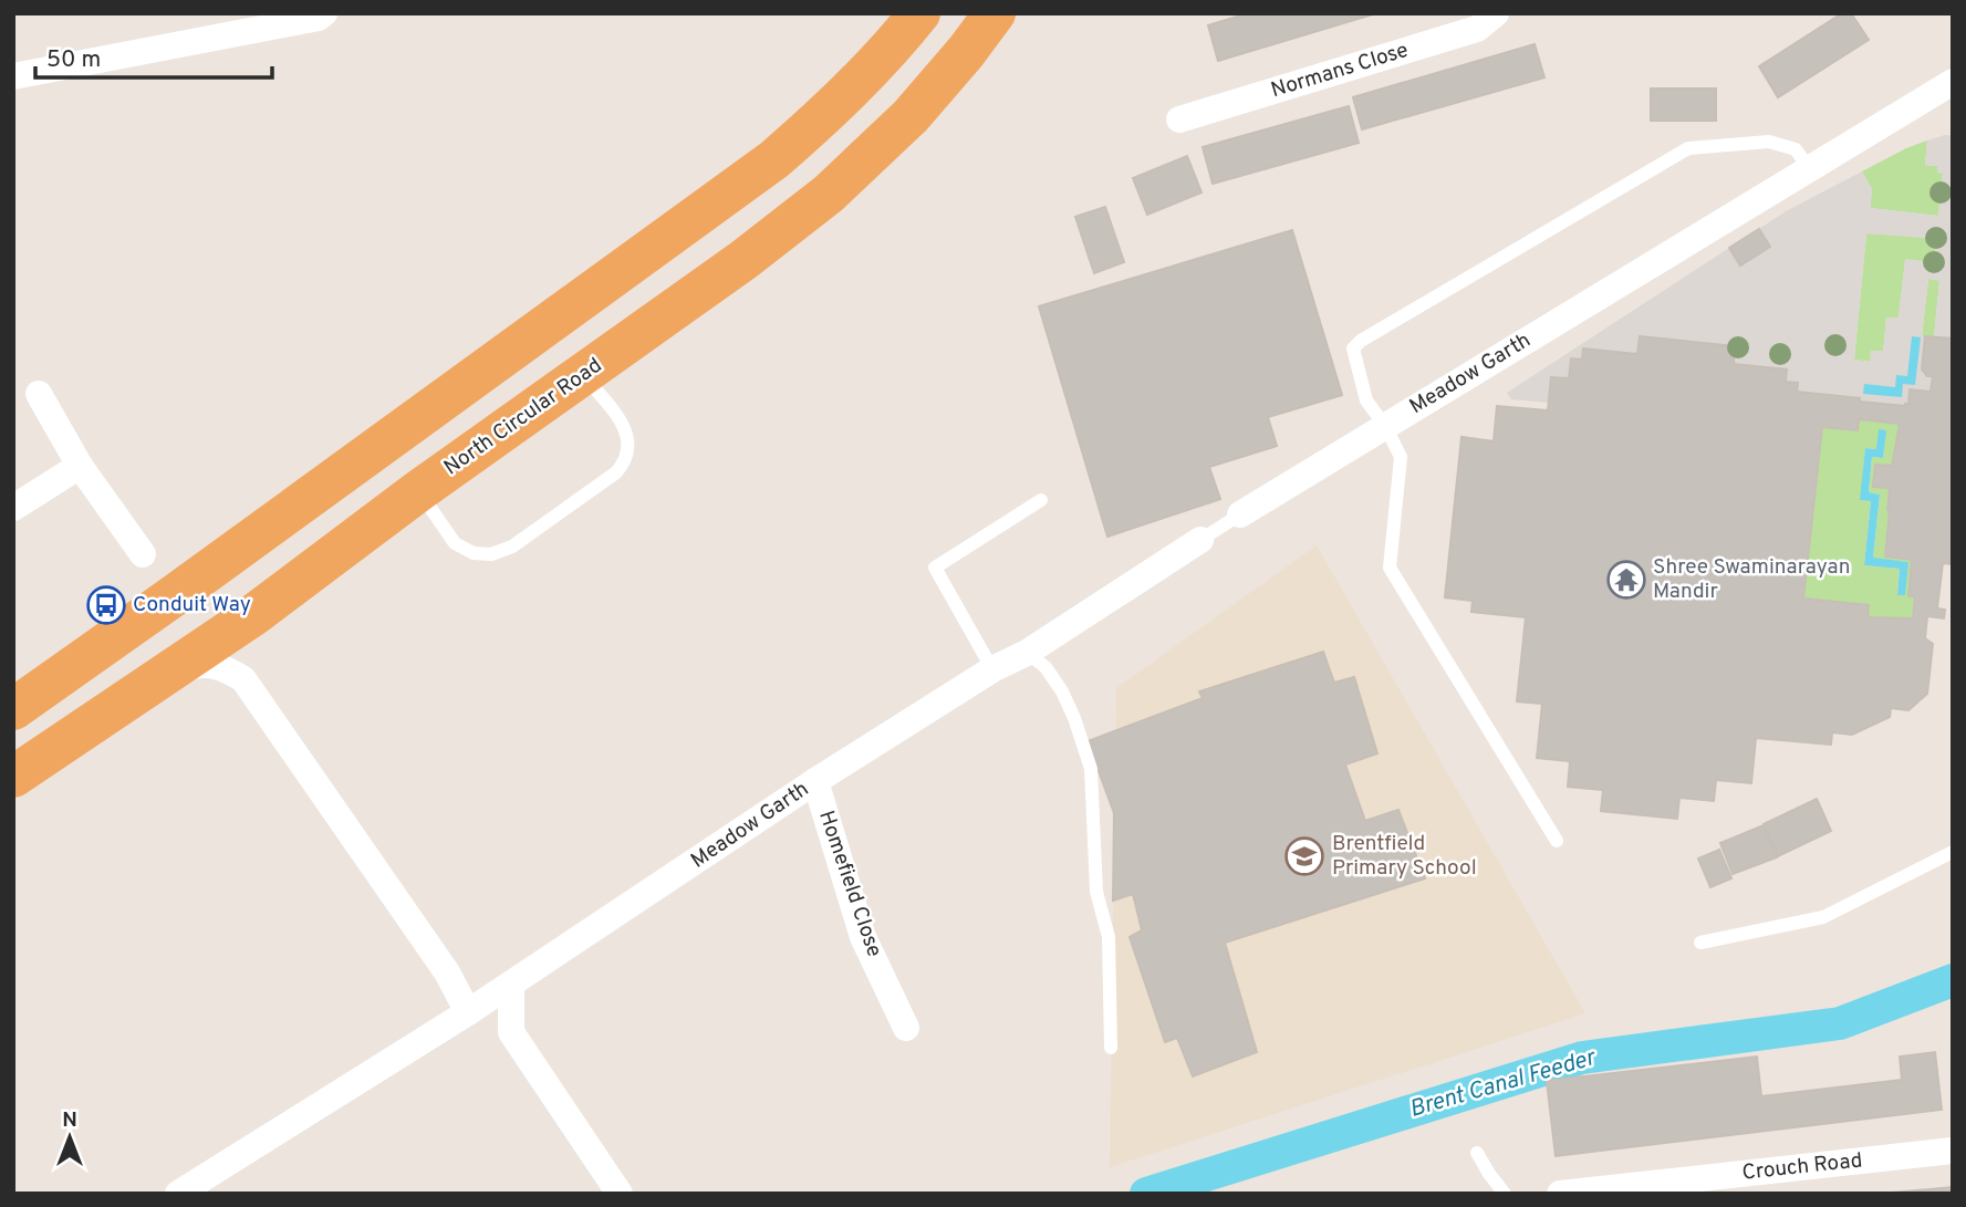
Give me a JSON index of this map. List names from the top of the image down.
{
  "streets": {
    "highway": ["North Circular Road"],
    "street": [
      "Normans Close",
      "Meadow Garth",
      "Homefield Close",
      "Crouch Road"
    ]
  },
  "crossings": [
    ["Meadow Garth", "Homefield Close"]
  ],
  "water": ["Brent Canal Feeder"],
  "places": {
    "temple": ["Shree Swaminarayan Mandir"],
    "bus stop": ["Conduit Way"],
    "school or university": ["Brentfield Primary School"]
  },
  "scale_bar": "50 m",
  "north": "top"
}
